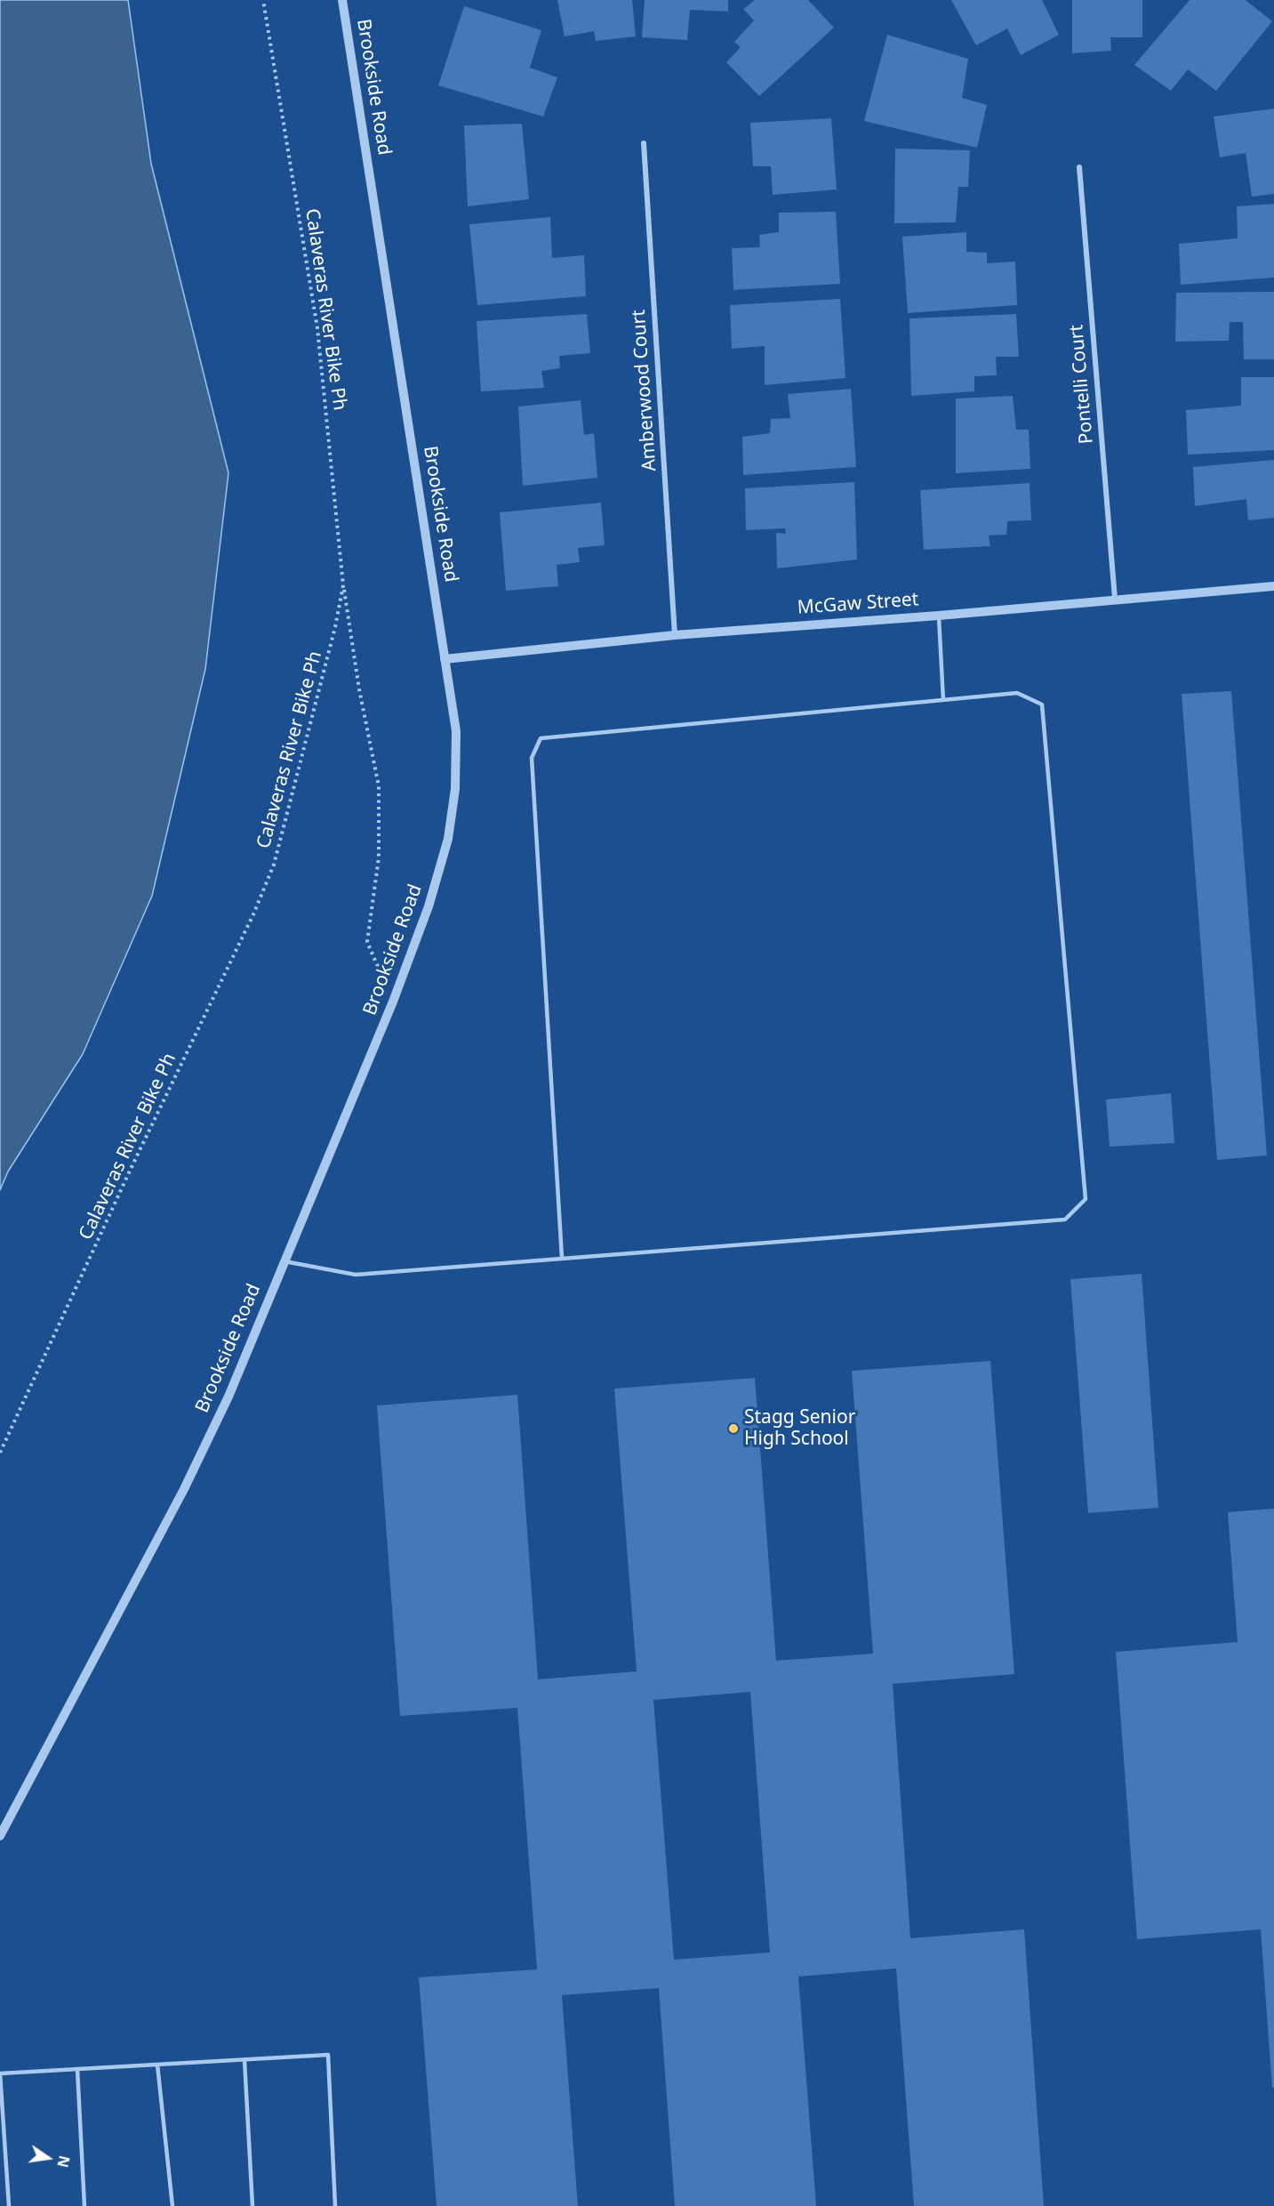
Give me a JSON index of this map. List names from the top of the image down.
{
  "streets": {
    "street": [
      "Brookside Road",
      "Pontelli Court",
      "Amberwood Court",
      "McGaw Street"
    ],
    "path": ["Calaveras River Bike Ph"]
  },
  "crossings": [
    ["Brookside Road", "McGaw Street"],
    ["Pontelli Court", "McGaw Street"],
    ["Amberwood Court", "McGaw Street"]
  ],
  "places": ["Stagg Senior High School"],
  "north": "right"
}
